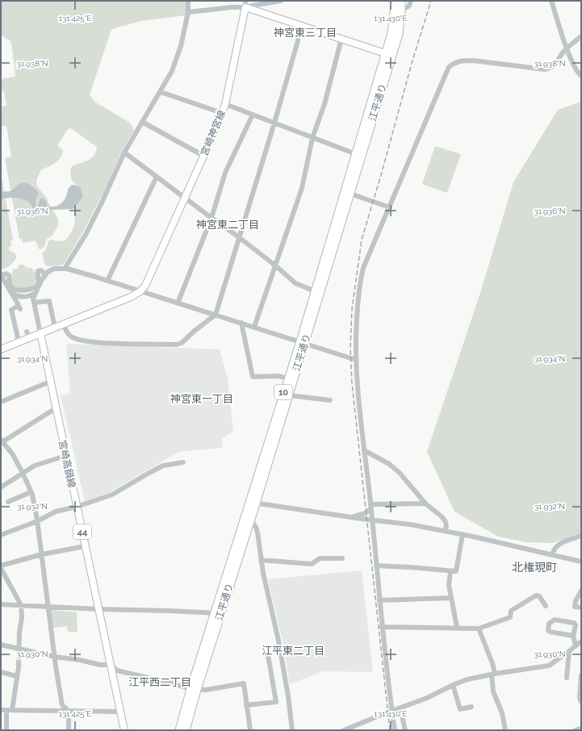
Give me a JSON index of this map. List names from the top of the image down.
{
  "streets": {
    "highway": ["江平通り", "10"],
    "main road": ["宮崎神宮線", "宮崎高鍋線", "44"]
  },
  "crossings": [
    ["江平通り", "10"]
  ],
  "districts": [
    "神宮東三丁目",
    "神宮東二丁目",
    "神宮東一丁目",
    "北権現町",
    "江平東二丁目",
    "江平西二丁目"
  ],
  "coordinates": [
    "131.425°E",
    "131.430°E",
    "31.938°N",
    "31.936°N",
    "31.934°N",
    "31.932°N",
    "31.930°N"
  ]
}
